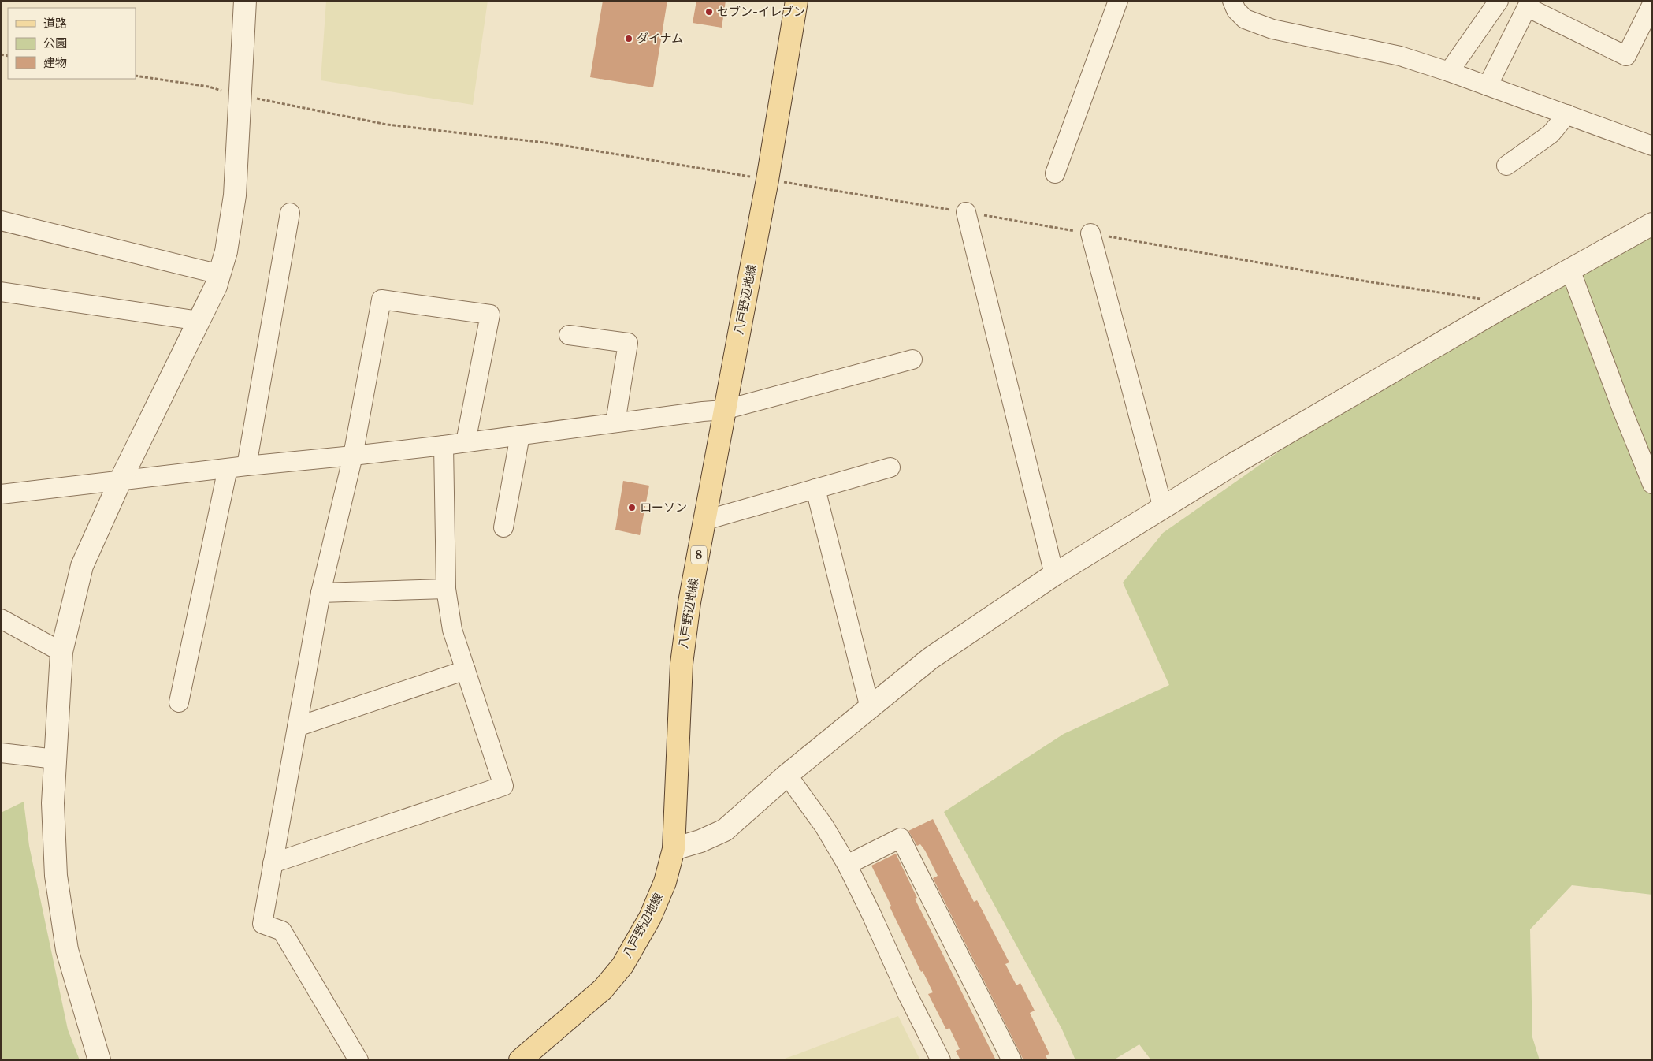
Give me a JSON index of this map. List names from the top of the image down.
{
  "streets": {
    "main road": ["八戸野辺地線", "8"]
  },
  "places": ["セブン-イレブン", "ダイナム", "ローソン"],
  "legend": ["道路", "公園", "建物"]
}
